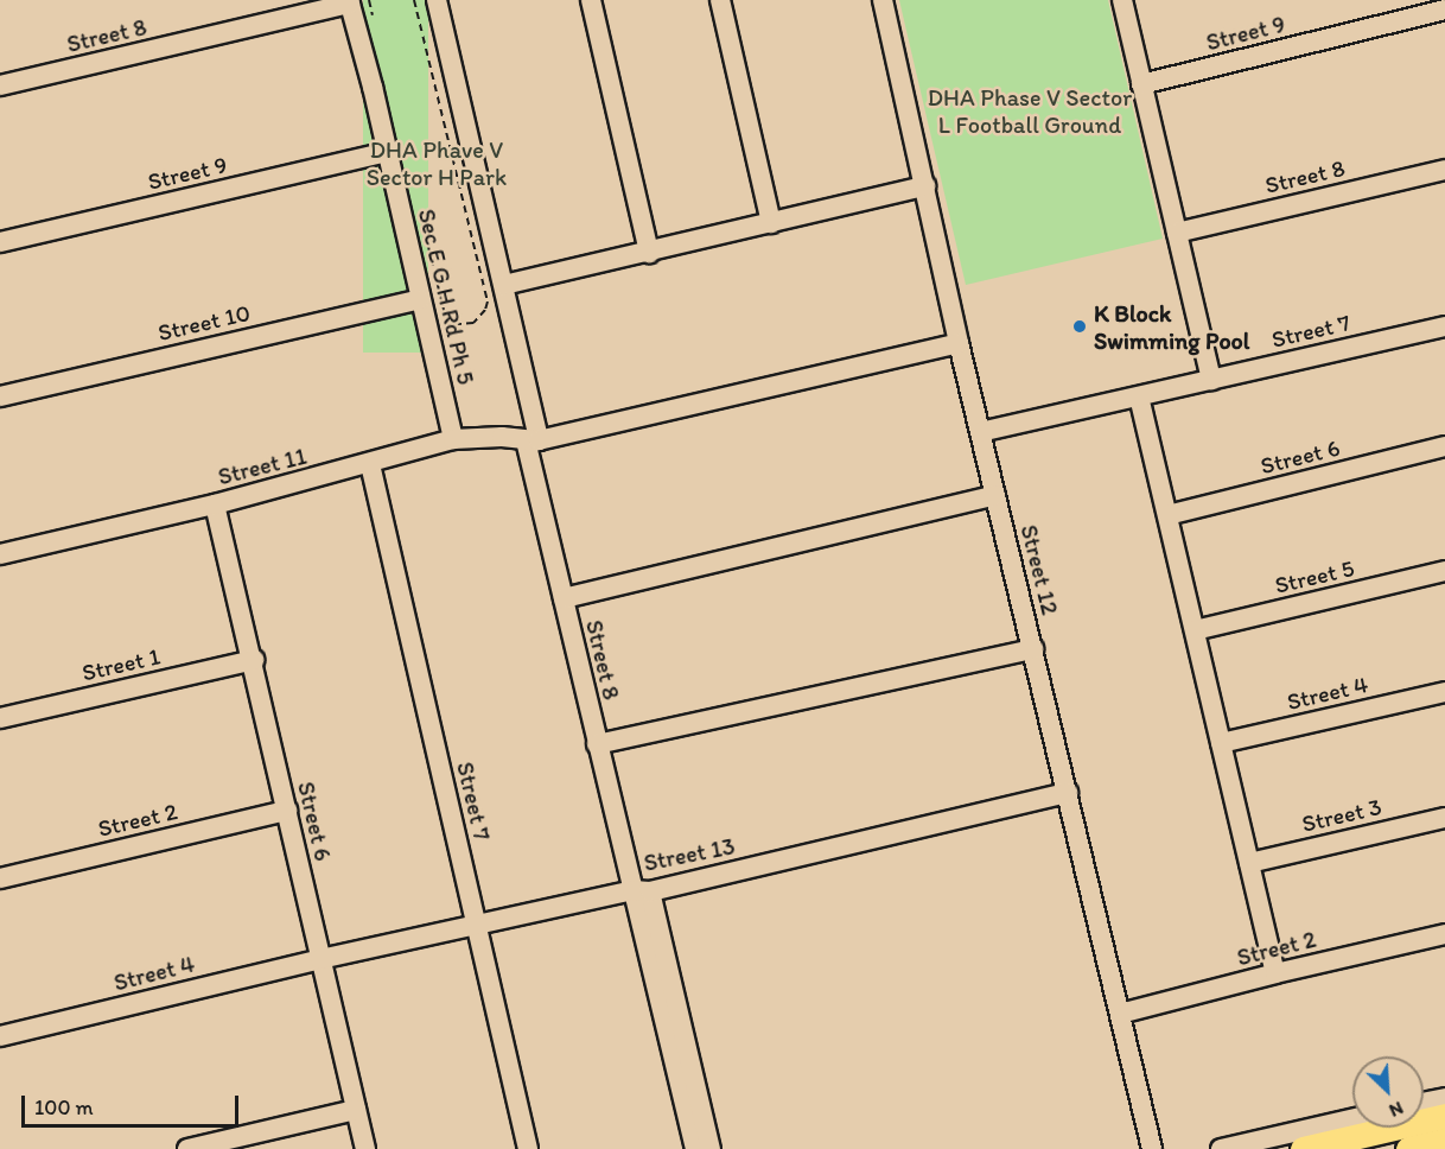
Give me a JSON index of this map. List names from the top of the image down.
{
  "streets": {
    "street": [
      "Street 9",
      "Street 8",
      "Sec E G H Rd Ph 5",
      "Street 10",
      "Street 7",
      "Street 6",
      "Street 11",
      "Street 12",
      "Street 5",
      "Street 1",
      "Street 4",
      "Street 3",
      "Street 2",
      "Street 13"
    ]
  },
  "crossings": [
    ["Street 9", "Sec E G H Rd Ph 5"],
    ["Street 8", "Sec E G H Rd Ph 5"],
    ["Street 8", "Street 11"],
    ["Street 8", "Street 13"],
    ["Sec E G H Rd Ph 5", "Street 10"],
    ["Sec E G H Rd Ph 5", "Street 11"],
    ["Street 7", "Street 11"],
    ["Street 7", "Street 12"],
    ["Street 7", "Street 13"],
    ["Street 6", "Street 11"],
    ["Street 6", "Street 1"],
    ["Street 6", "Street 4"],
    ["Street 6", "Street 2"],
    ["Street 6", "Street 13"],
    ["Street 11", "Street 12"],
    ["Street 12", "Street 2"],
    ["Street 12", "Street 13"],
    ["Street 4", "Street 13"]
  ],
  "parks": ["DHA Phase V Sector L Football Ground", "DHA Phave V Sector H Park"],
  "places": ["K Block Swimming Pool"],
  "scale_bar": "100 m",
  "north": "bottom right"
}
